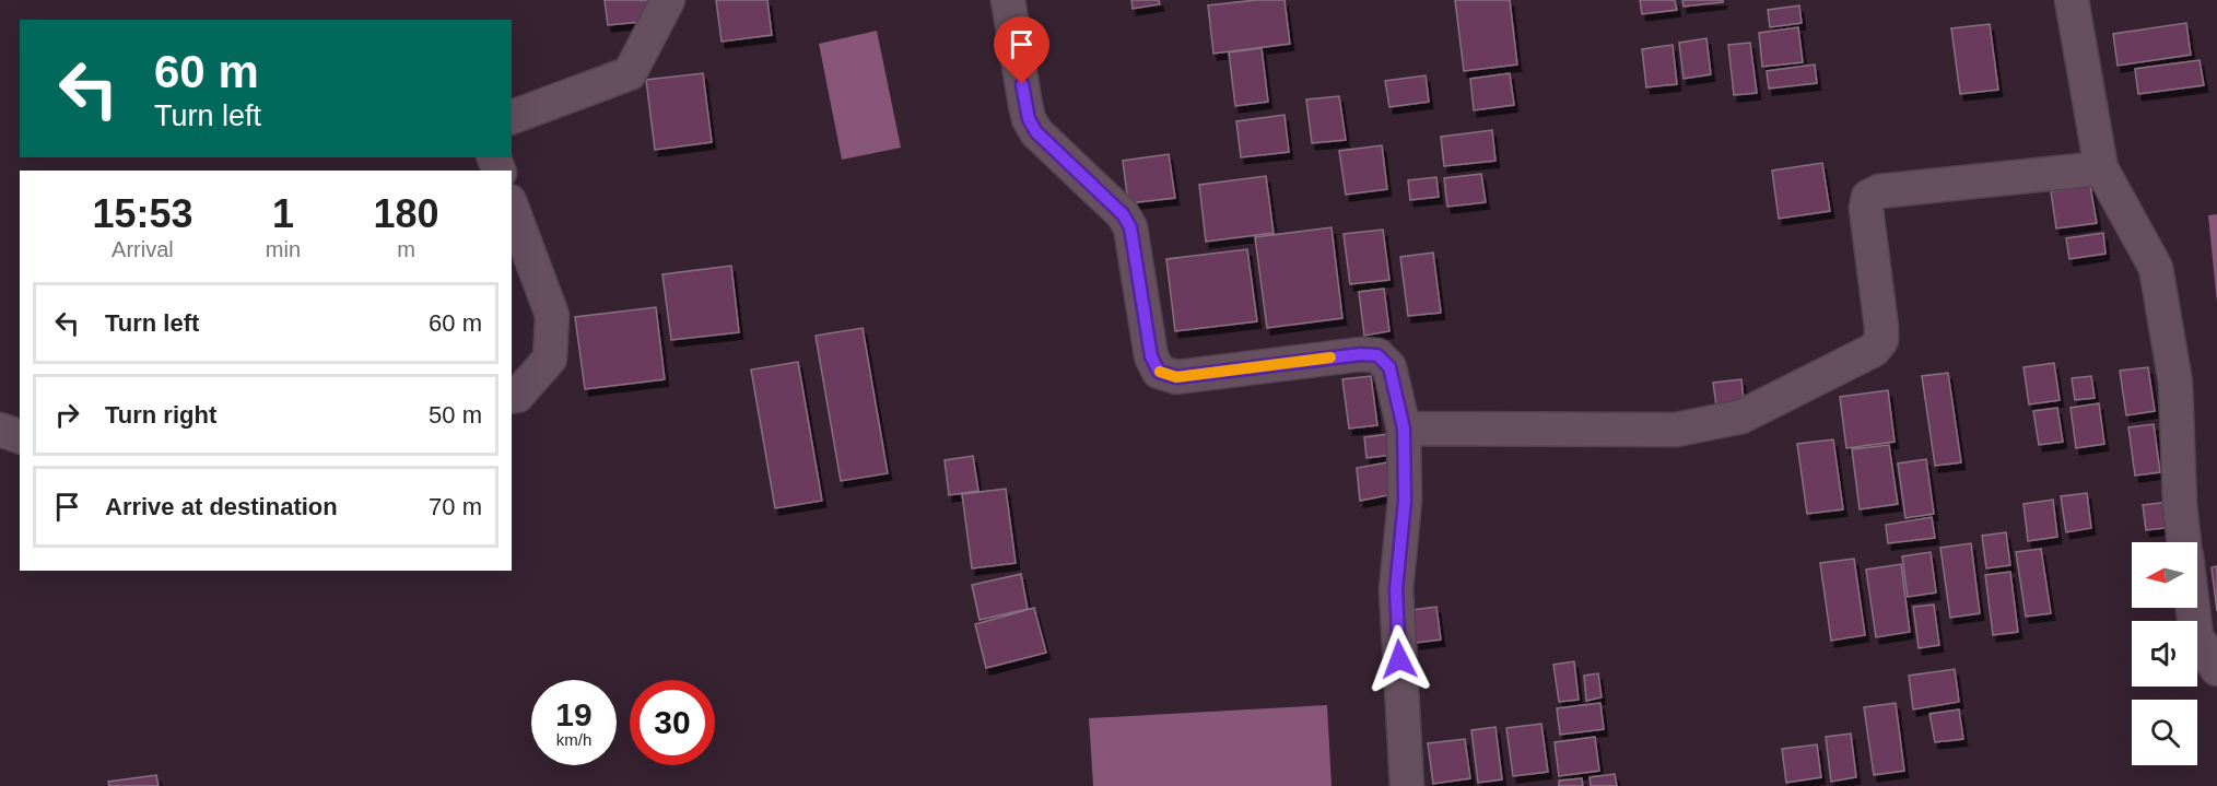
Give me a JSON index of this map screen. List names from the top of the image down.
{
  "north": "left",
  "page": {
    "turn": ["60 m", "Turn left"],
    "eta": [
      "15:53",
      "Arrival",
      "1",
      "min",
      "180",
      "m"
    ],
    "list": [
      {
        "name": "Turn left",
        "value": "60 m"
      },
      {
        "name": "Turn right",
        "value": "50 m"
      },
      {
        "name": "Arrive at destination",
        "value": "70 m"
      }
    ],
    "speed": "19 km/h",
    "limit": "30"
  }
}
